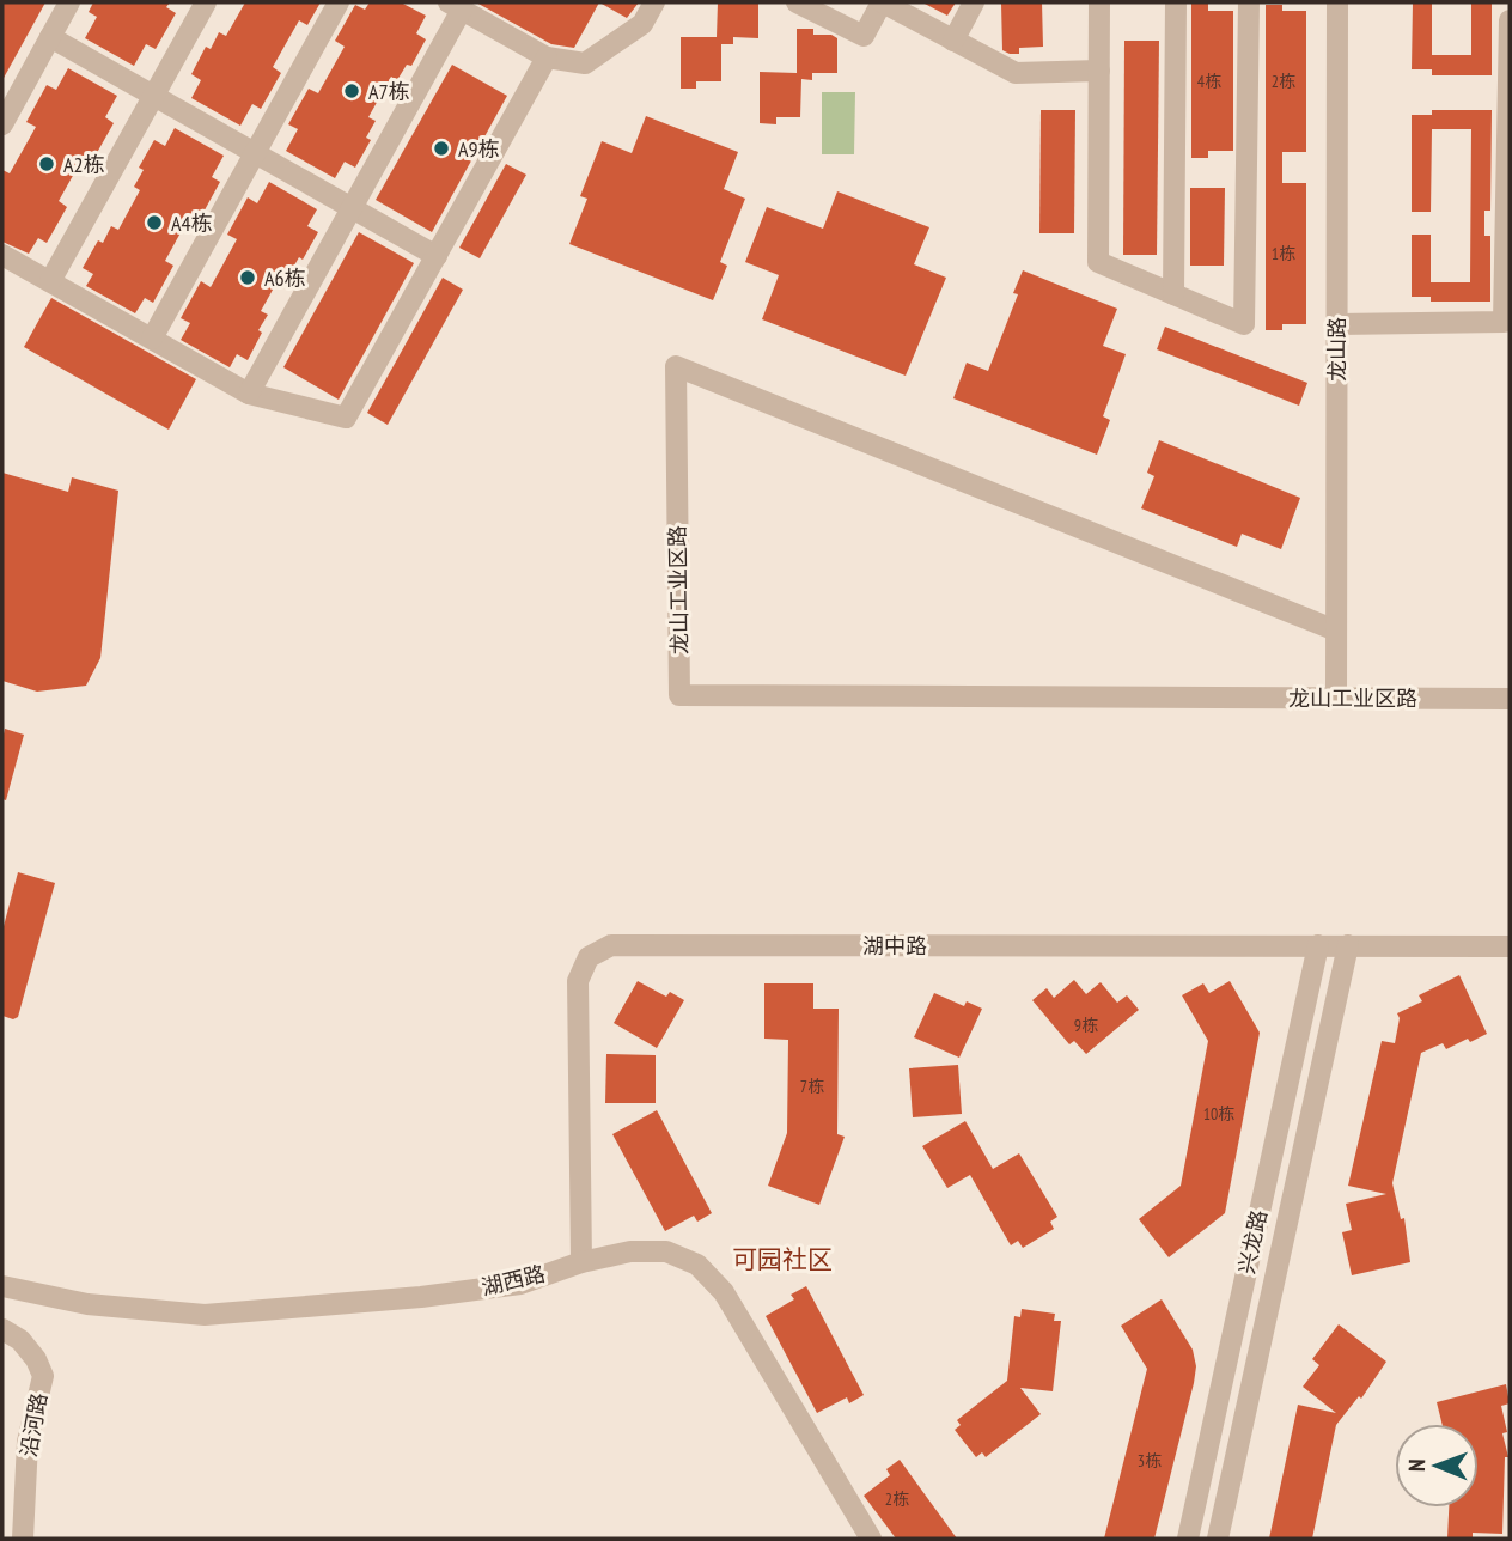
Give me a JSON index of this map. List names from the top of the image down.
{
  "streets": {
    "street": [
      "龙山路",
      "龙山工业区路",
      "湖中路",
      "兴龙路",
      "湖西路",
      "沿河路"
    ]
  },
  "crossings": [
    ["龙山路", "龙山工业区路"],
    ["湖中路", "兴龙路"],
    ["湖中路", "湖西路"]
  ],
  "districts": ["可园社区"],
  "places": [
    "A7栋",
    "A9栋",
    "A2栋",
    "A4栋",
    "A6栋"
  ],
  "house_numbers": [
    "4栋",
    "2栋",
    "1栋",
    "9栋",
    "7栋",
    "10栋",
    "3栋",
    "2栋"
  ],
  "north": "left"
}
